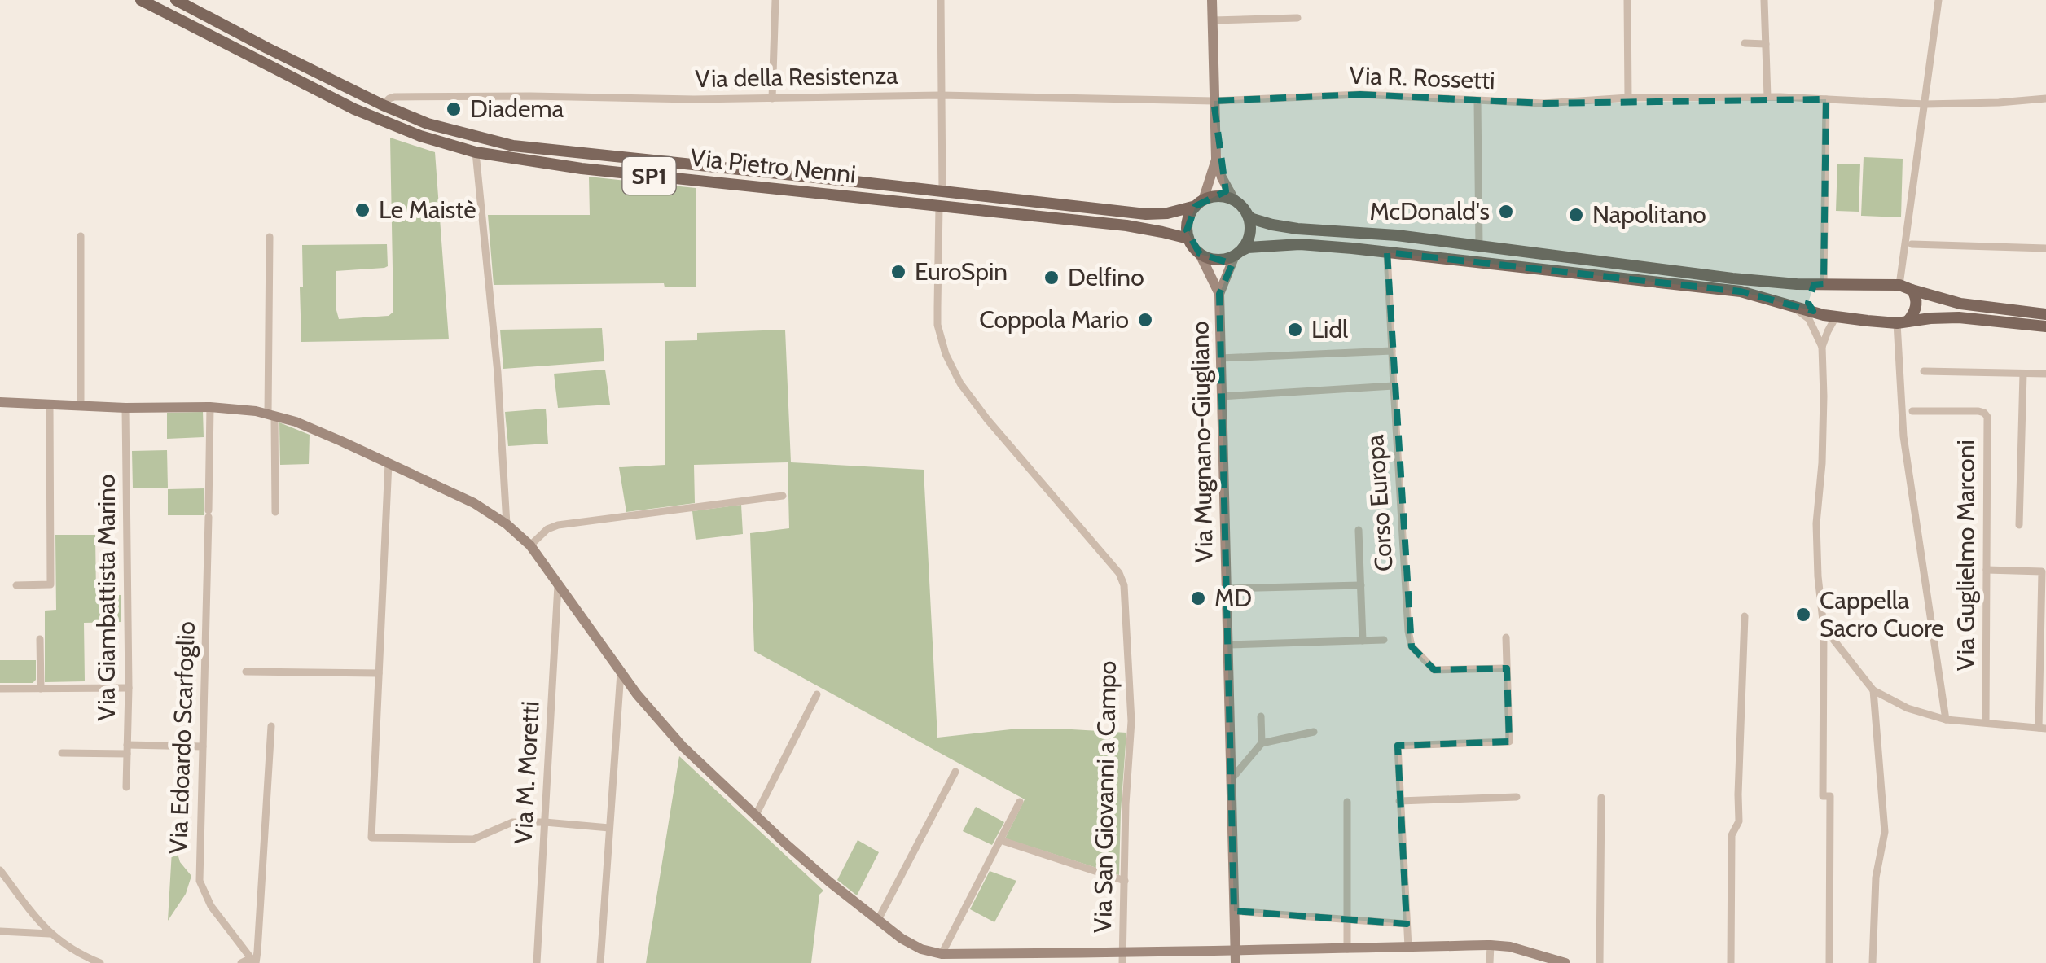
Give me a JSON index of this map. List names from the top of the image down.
{
  "streets": {
    "main road": ["Via Pietro Nenni", "SP1"],
    "street": [
      "Via della Resistenza",
      "Via R. Rossetti",
      "Via Mugnano-Giugliano",
      "Corso Europa",
      "Via Guglielmo Marconi",
      "Via Giambattista Marino",
      "Via Edoardo Scarfoglio",
      "Via M. Moretti",
      "Via San Giovanni a Campo"
    ]
  },
  "crossings": [
    ["Via della Resistenza", "Via R. Rossetti"],
    ["Via della Resistenza", "Via Pietro Nenni"],
    ["Via Pietro Nenni", "Via Mugnano-Giugliano"],
    ["Via Pietro Nenni", "Via San Giovanni a Campo"]
  ],
  "places": [
    "Diadema",
    "Le Maistè",
    "McDonald's",
    "Napolitano",
    "EuroSpin",
    "Delfino",
    "Coppola Mario",
    "Lidl",
    "MD",
    "Cappella Sacro Cuore"
  ]
}
